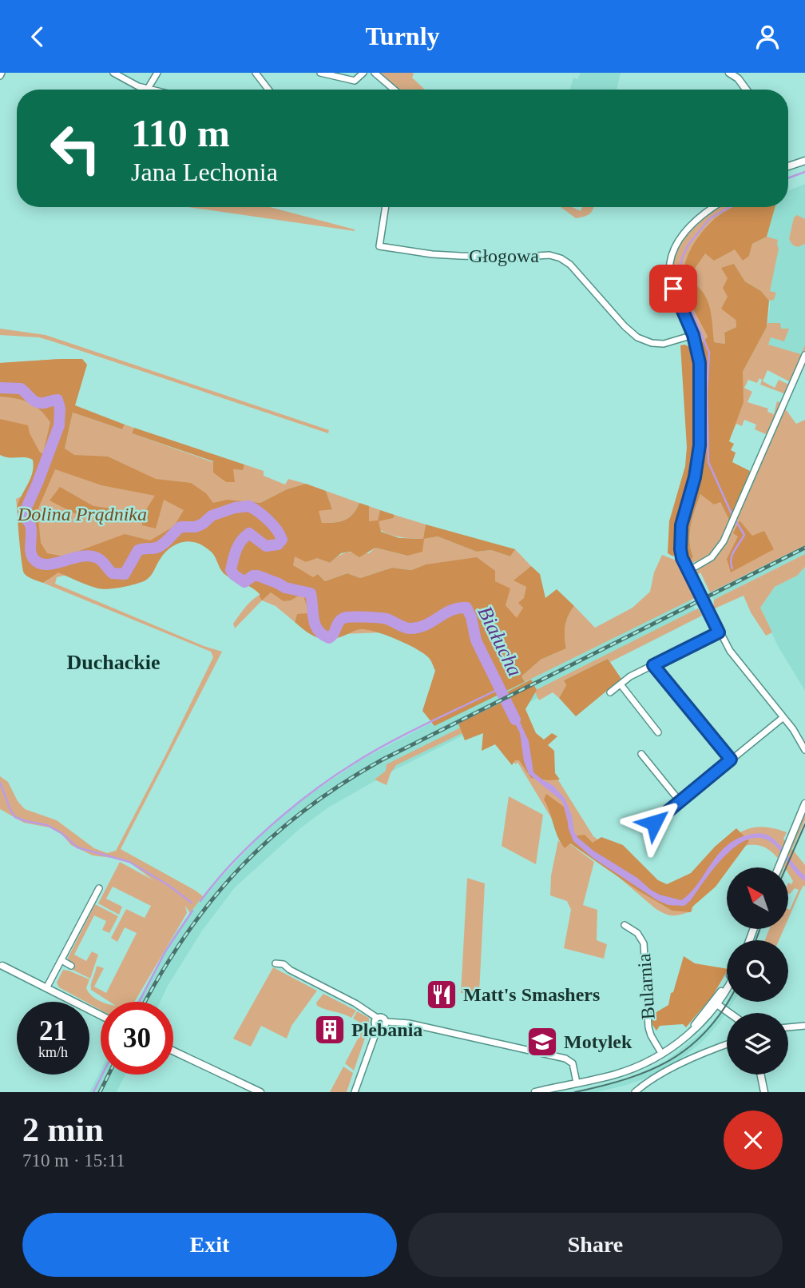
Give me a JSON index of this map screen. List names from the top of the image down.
{
  "streets": {
    "street": ["Głogowa", "Bularnia"]
  },
  "districts": ["Duchackie"],
  "water": ["Białucha"],
  "parks": ["Dolina Prądnika"],
  "places": {
    "restaurant": ["Matt's Smashers"],
    "building": ["Plebania"],
    "school or university": ["Motylek"]
  },
  "north": "top left",
  "page": {
    "header": "Turnly",
    "turn": ["110 m", "Jana Lechonia"],
    "speed": "21 km/h",
    "limit": "30",
    "heading": ["2 min", "710 m · 15:11"],
    "buttons": ["Exit", "Share"]
  }
}
